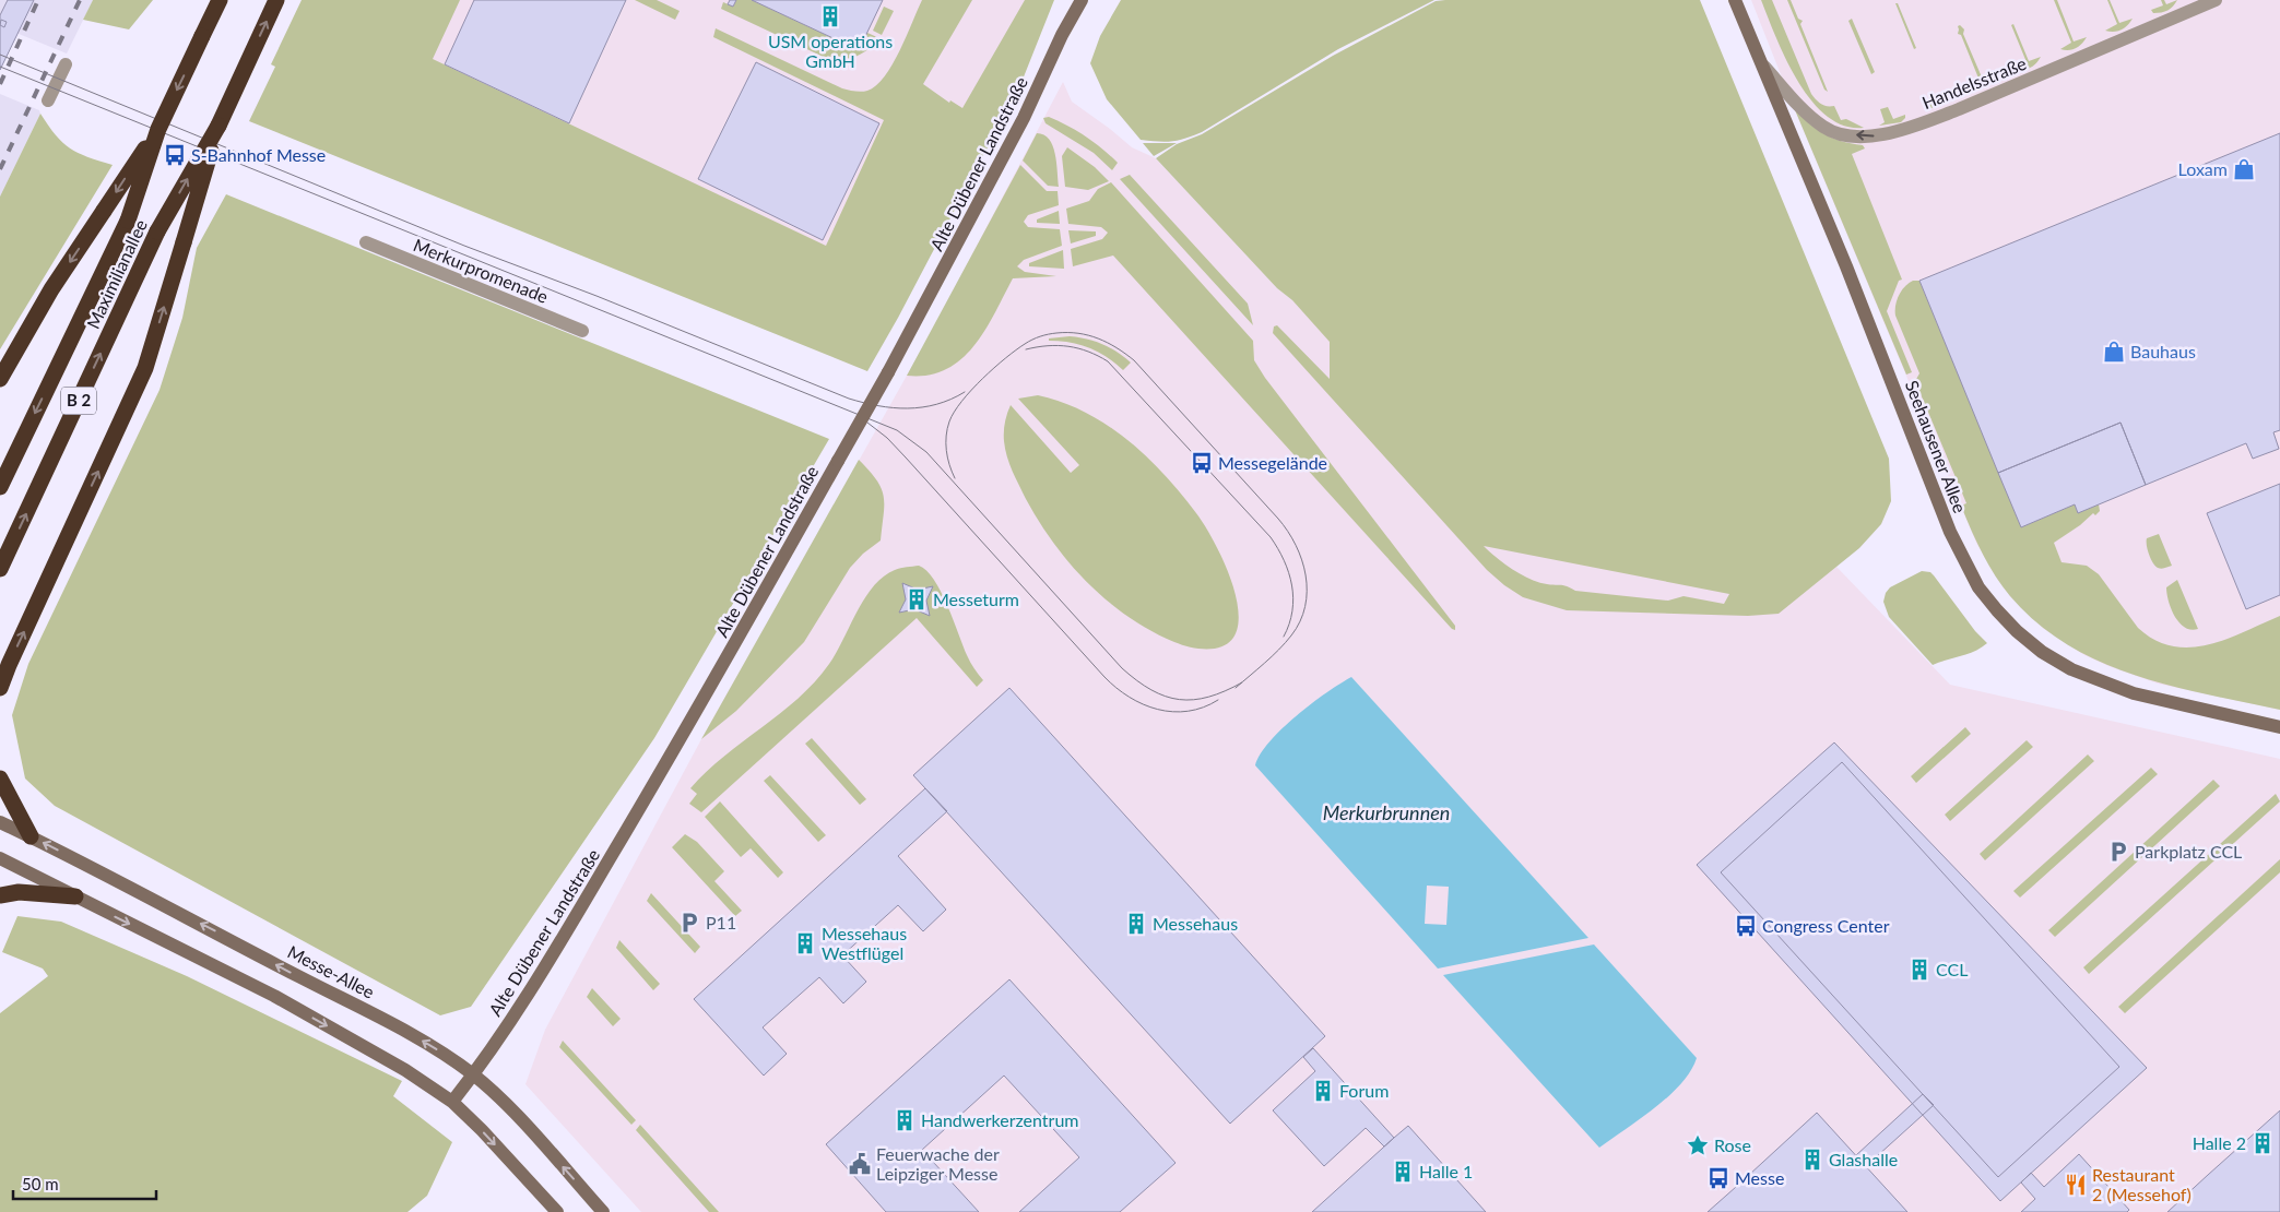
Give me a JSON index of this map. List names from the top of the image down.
{
  "streets": {
    "highway": ["Maximilianallee", "B 2"],
    "main road": ["Alte Dübener Landstraße", "Seehausener Allee", "Messe-Allee"],
    "street": ["Handelsstraße", "Merkurpromenade"]
  },
  "crossings": [
    ["Handelsstraße", "Seehausener Allee"],
    ["Alte Dübener Landstraße", "Messe-Allee"]
  ],
  "one_way": ["Handelsstraße"],
  "water": ["Merkurbrunnen"],
  "places": {
    "building": [
      "USM operations GmbH",
      "Messeturm",
      "Messehaus",
      "Messehaus Westflügel",
      "CCL",
      "Forum",
      "Handwerkerzentrum",
      "Halle 2",
      "Glashalle",
      "Halle 1"
    ],
    "bus stop": [
      "S-Bahnhof Messe",
      "Messegelände",
      "Congress Center",
      "Messe"
    ],
    "shop": ["Loxam", "Bauhaus"],
    "parking": ["Parkplatz CCL", "P11"],
    "place": ["Rose"],
    "public building": ["Feuerwache der Leipziger Messe"],
    "restaurant": ["Restaurant 2 (Messehof)"]
  },
  "scale_bar": "50 m"
}
